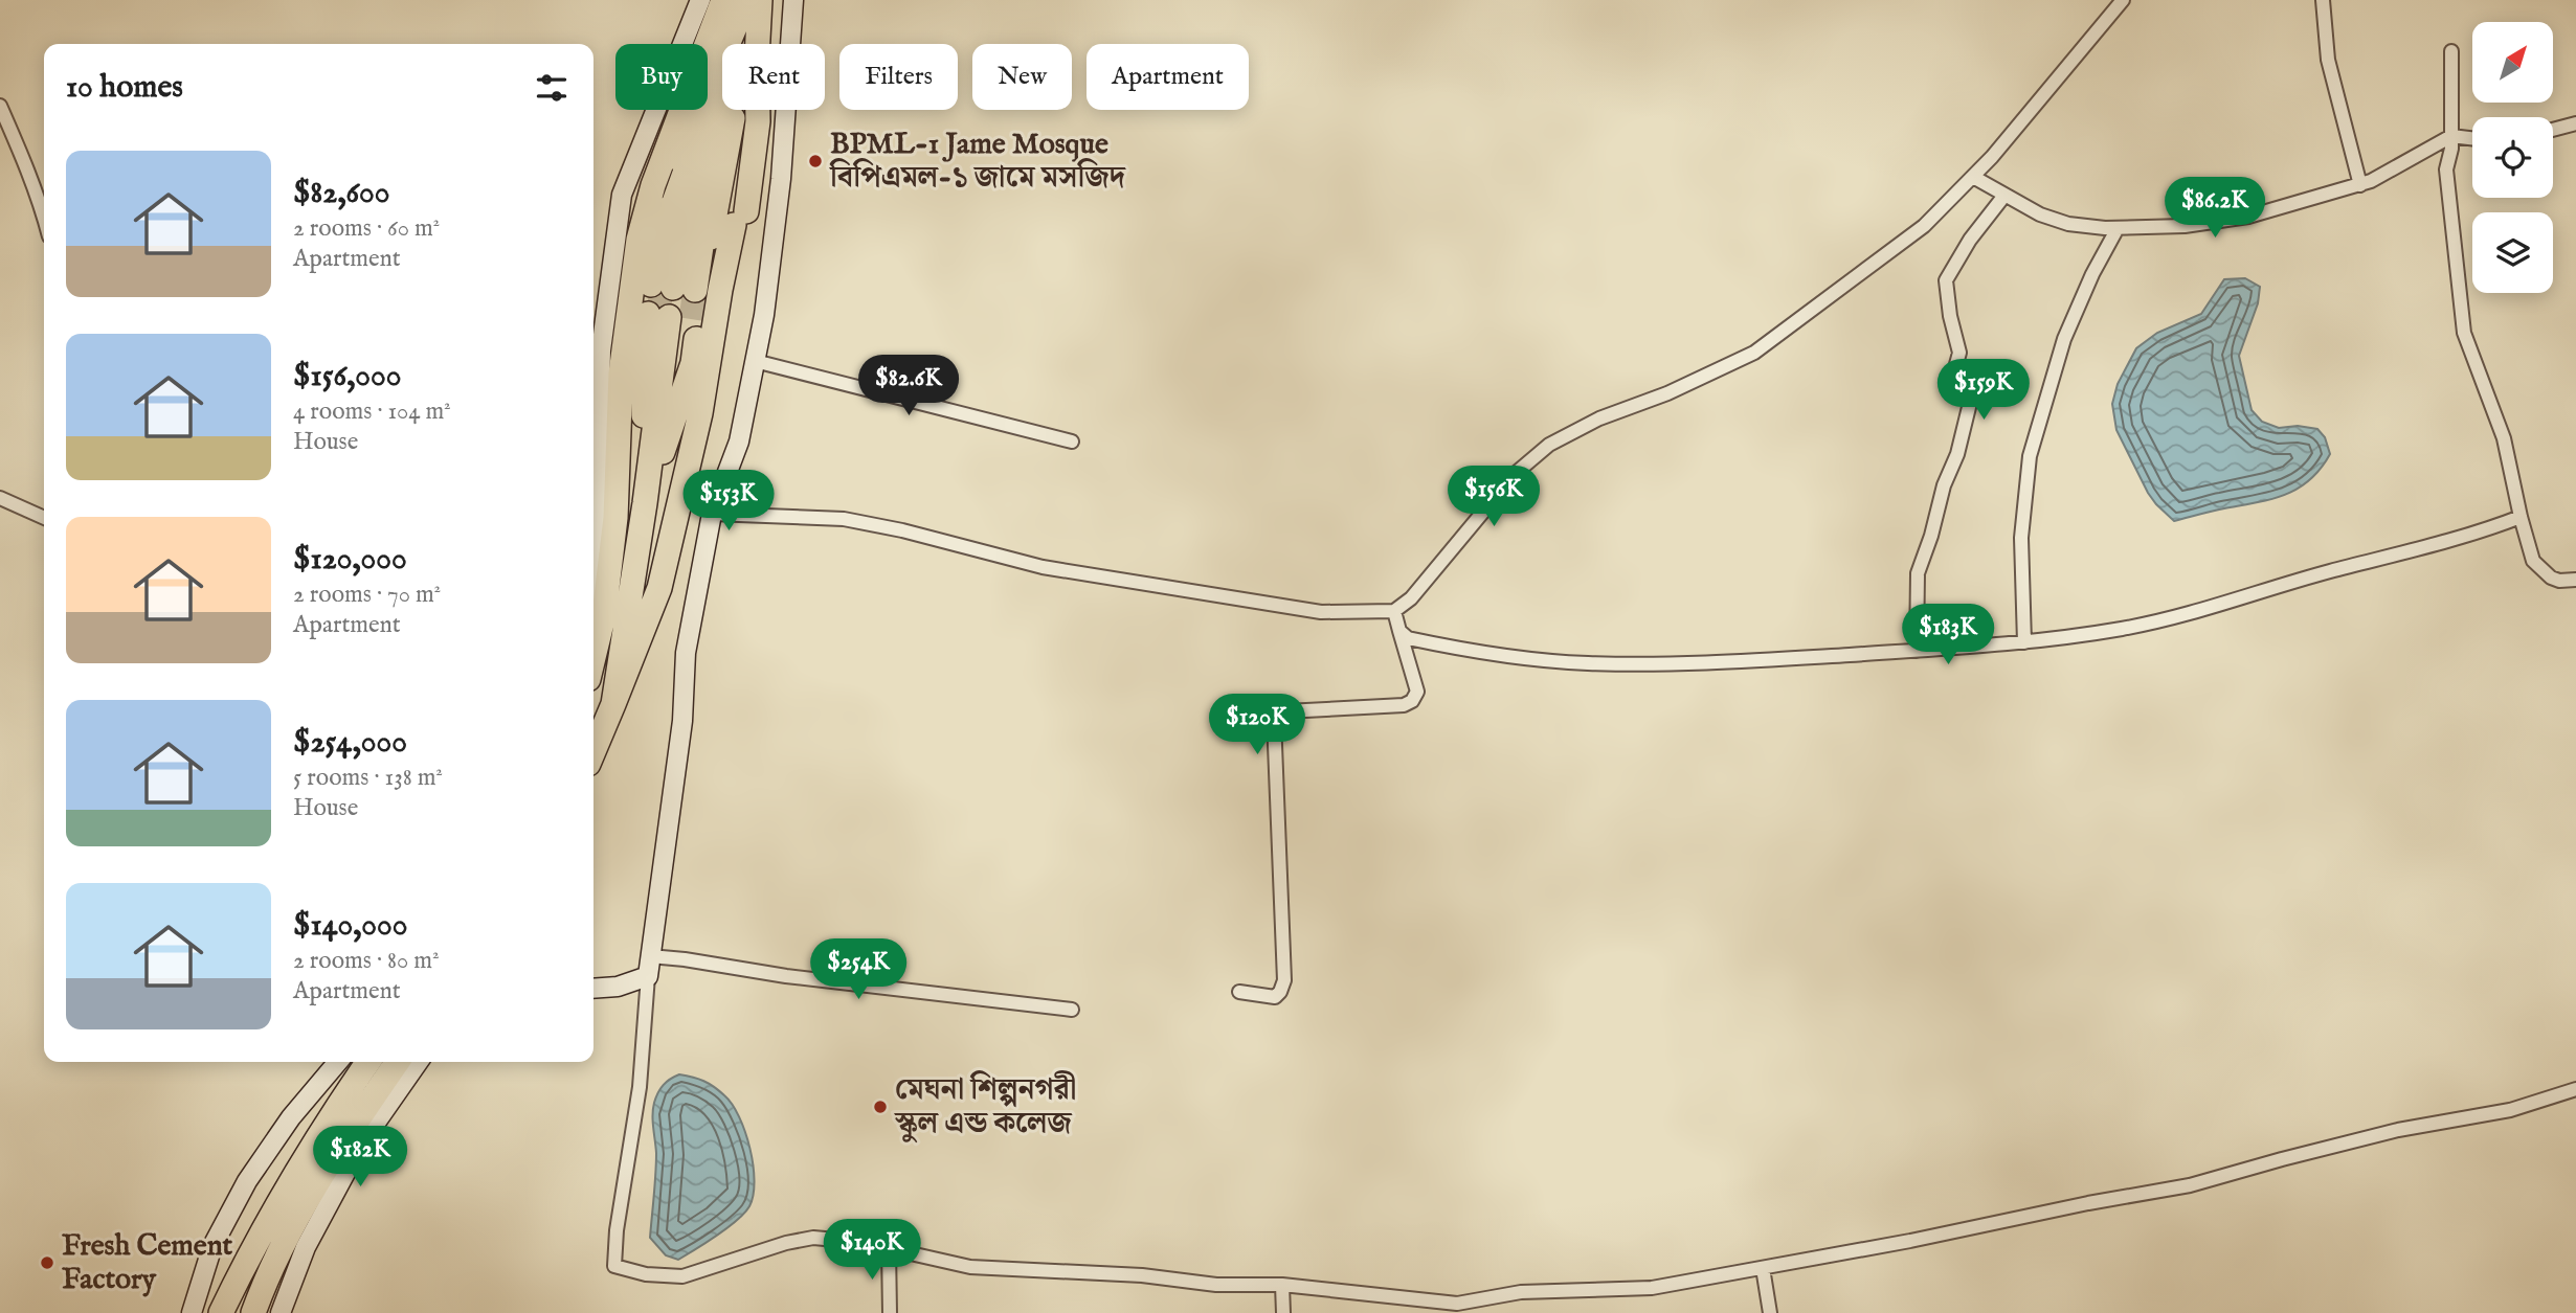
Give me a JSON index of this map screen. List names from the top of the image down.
{
  "places": ["BPML-1 Jame Mosque বিপিএমল-১ জামে মসজিদ", "মেঘনা শিল্পনগরী স্কুল এন্ড কলেজ", "Fresh Cement Factory"],
  "north": "top right",
  "page": {
    "chip": [
      "Buy",
      "Rent",
      "Filters",
      "New",
      "Apartment"
    ],
    "heading": "10 homes",
    "list": [
      {
        "name": "$82,600",
        "note": "2 rooms · 60 m² · Apartment"
      },
      {
        "name": "$156,000",
        "note": "4 rooms · 104 m² · House"
      },
      {
        "name": "$120,000",
        "note": "2 rooms · 70 m² · Apartment"
      },
      {
        "name": "$254,000",
        "note": "5 rooms · 138 m² · House"
      },
      {
        "name": "$140,000",
        "note": "2 rooms · 80 m² · Apartment"
      }
    ],
    "price": [
      "$86.2K",
      "$82.6K",
      "$159K",
      "$156K",
      "$153K",
      "$183K",
      "$120K",
      "$254K",
      "$182K",
      "$140K"
    ]
  }
}
